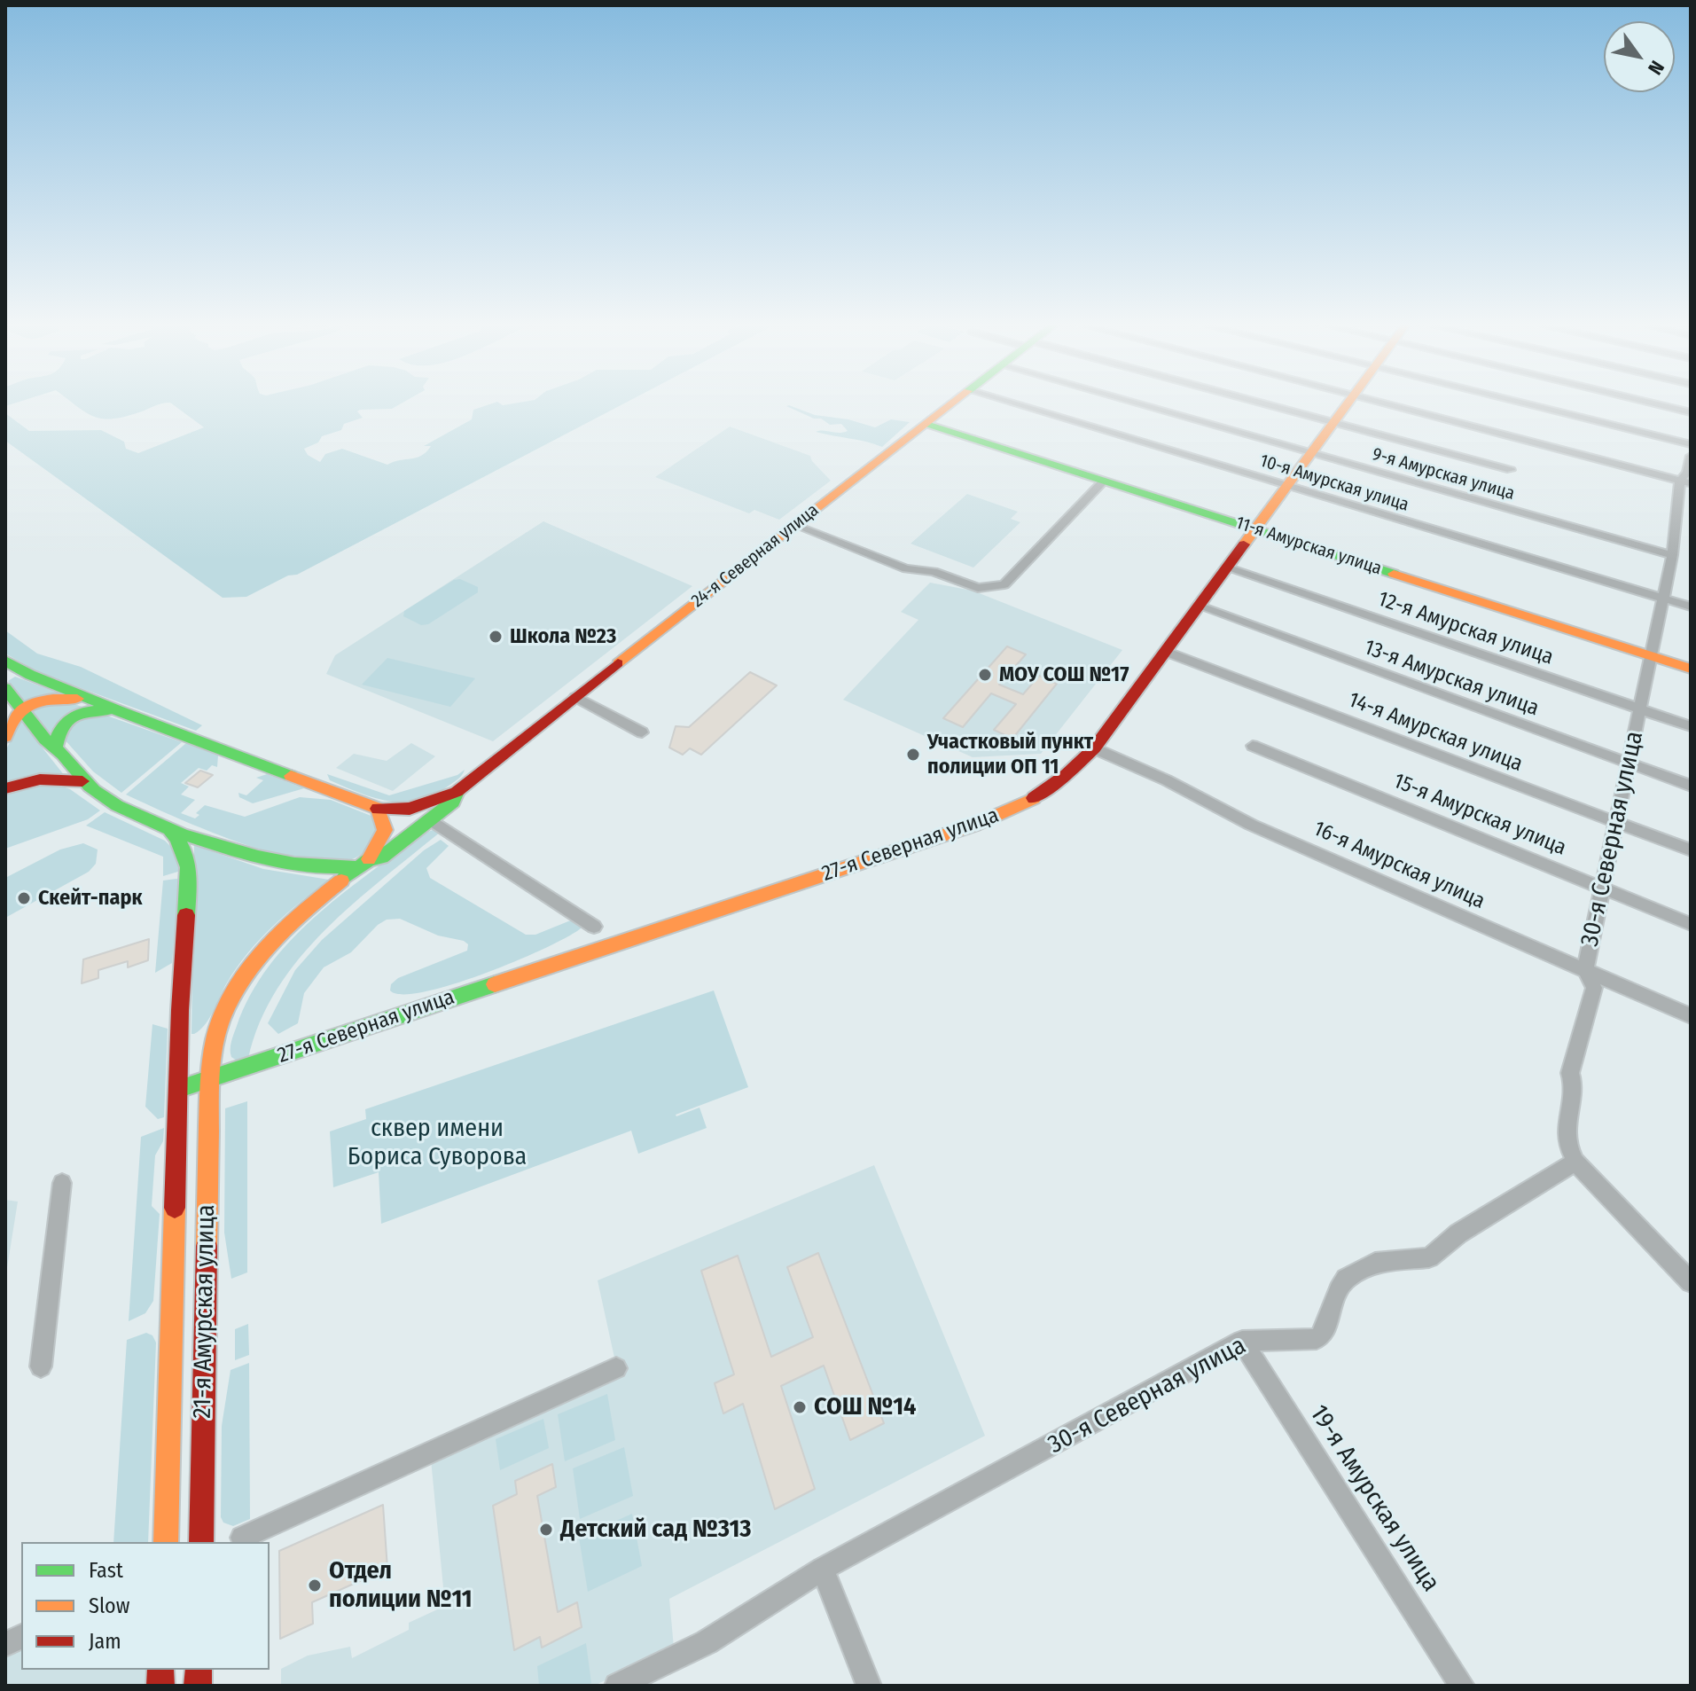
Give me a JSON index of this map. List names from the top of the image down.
{
  "streets": {
    "main road": [
      "11-я Амурская улица",
      "24-я Северная улица",
      "27-я Северная улица",
      "21-я Амурская улица"
    ],
    "street": [
      "9-я Амурская улица",
      "10-я Амурская улица",
      "12-я Амурская улица",
      "13-я Амурская улица",
      "14-я Амурская улица",
      "15-я Амурская улица",
      "30-я Северная улица",
      "16-я Амурская улица",
      "19-я Амурская улица"
    ]
  },
  "crossings": [
    ["9-я Амурская улица", "30-я Северная улица"],
    ["9-я Амурская улица", "27-я Северная улица"],
    ["10-я Амурская улица", "30-я Северная улица"],
    ["10-я Амурская улица", "27-я Северная улица"],
    ["11-я Амурская улица", "24-я Северная улица"],
    ["11-я Амурская улица", "30-я Северная улица"],
    ["11-я Амурская улица", "27-я Северная улица"],
    ["24-я Северная улица", "27-я Северная улица"],
    ["24-я Северная улица", "21-я Амурская улица"],
    ["12-я Амурская улица", "30-я Северная улица"],
    ["12-я Амурская улица", "27-я Северная улица"],
    ["13-я Амурская улица", "30-я Северная улица"],
    ["13-я Амурская улица", "27-я Северная улица"],
    ["14-я Амурская улица", "30-я Северная улица"],
    ["14-я Амурская улица", "27-я Северная улица"],
    ["15-я Амурская улица", "30-я Северная улица"],
    ["30-я Северная улица", "16-я Амурская улица"],
    ["30-я Северная улица", "19-я Амурская улица"],
    ["27-я Северная улица", "16-я Амурская улица"],
    ["27-я Северная улица", "21-я Амурская улица"]
  ],
  "parks": ["сквер имени Бориса Суворова"],
  "places": [
    "Школа №23",
    "МОУ СОШ №17",
    "Участковый пункт полиции ОП 11",
    "Скейт-парк",
    "СОШ №14",
    "Детский сад №313",
    "Отдел полиции №11"
  ],
  "legend": ["Fast", "Slow", "Jam"],
  "north": "bottom right"
}
